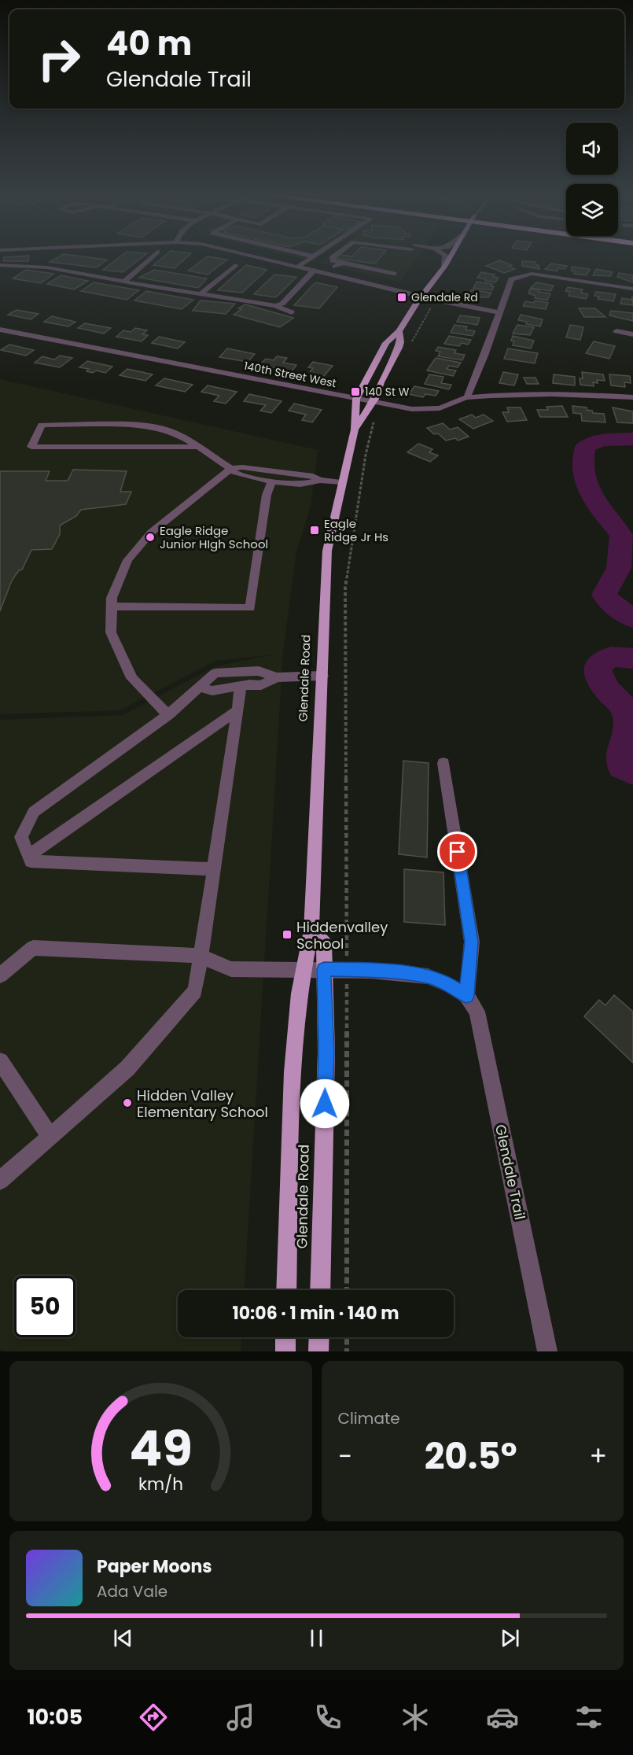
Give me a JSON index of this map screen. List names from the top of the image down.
{
  "streets": {
    "main road": ["Glendale Road"],
    "street": ["140th Street West", "Glendale Trail"]
  },
  "crossings": [
    ["140th Street West", "Glendale Road"],
    ["Glendale Road", "Glendale Trail"]
  ],
  "places": {
    "transit": [
      "Glendale Rd",
      "140 St W",
      "Eagle Ridge Jr Hs",
      "Hiddenvalley School"
    ],
    "other": ["Eagle Ridge Junior HIgh School", "Hidden Valley Elementary School"]
  },
  "page": {
    "turn": ["40 m", "Glendale Trail"],
    "limit": "50",
    "trip": "10:06 · 1 min · 140 m",
    "tile": "Climate",
    "heat": ["−", "20.5°", "+"],
    "song": ["Paper Moons", "Ada Vale"],
    "tabs": "10:05",
    "gauge": ["49", "km/h"]
  }
}
